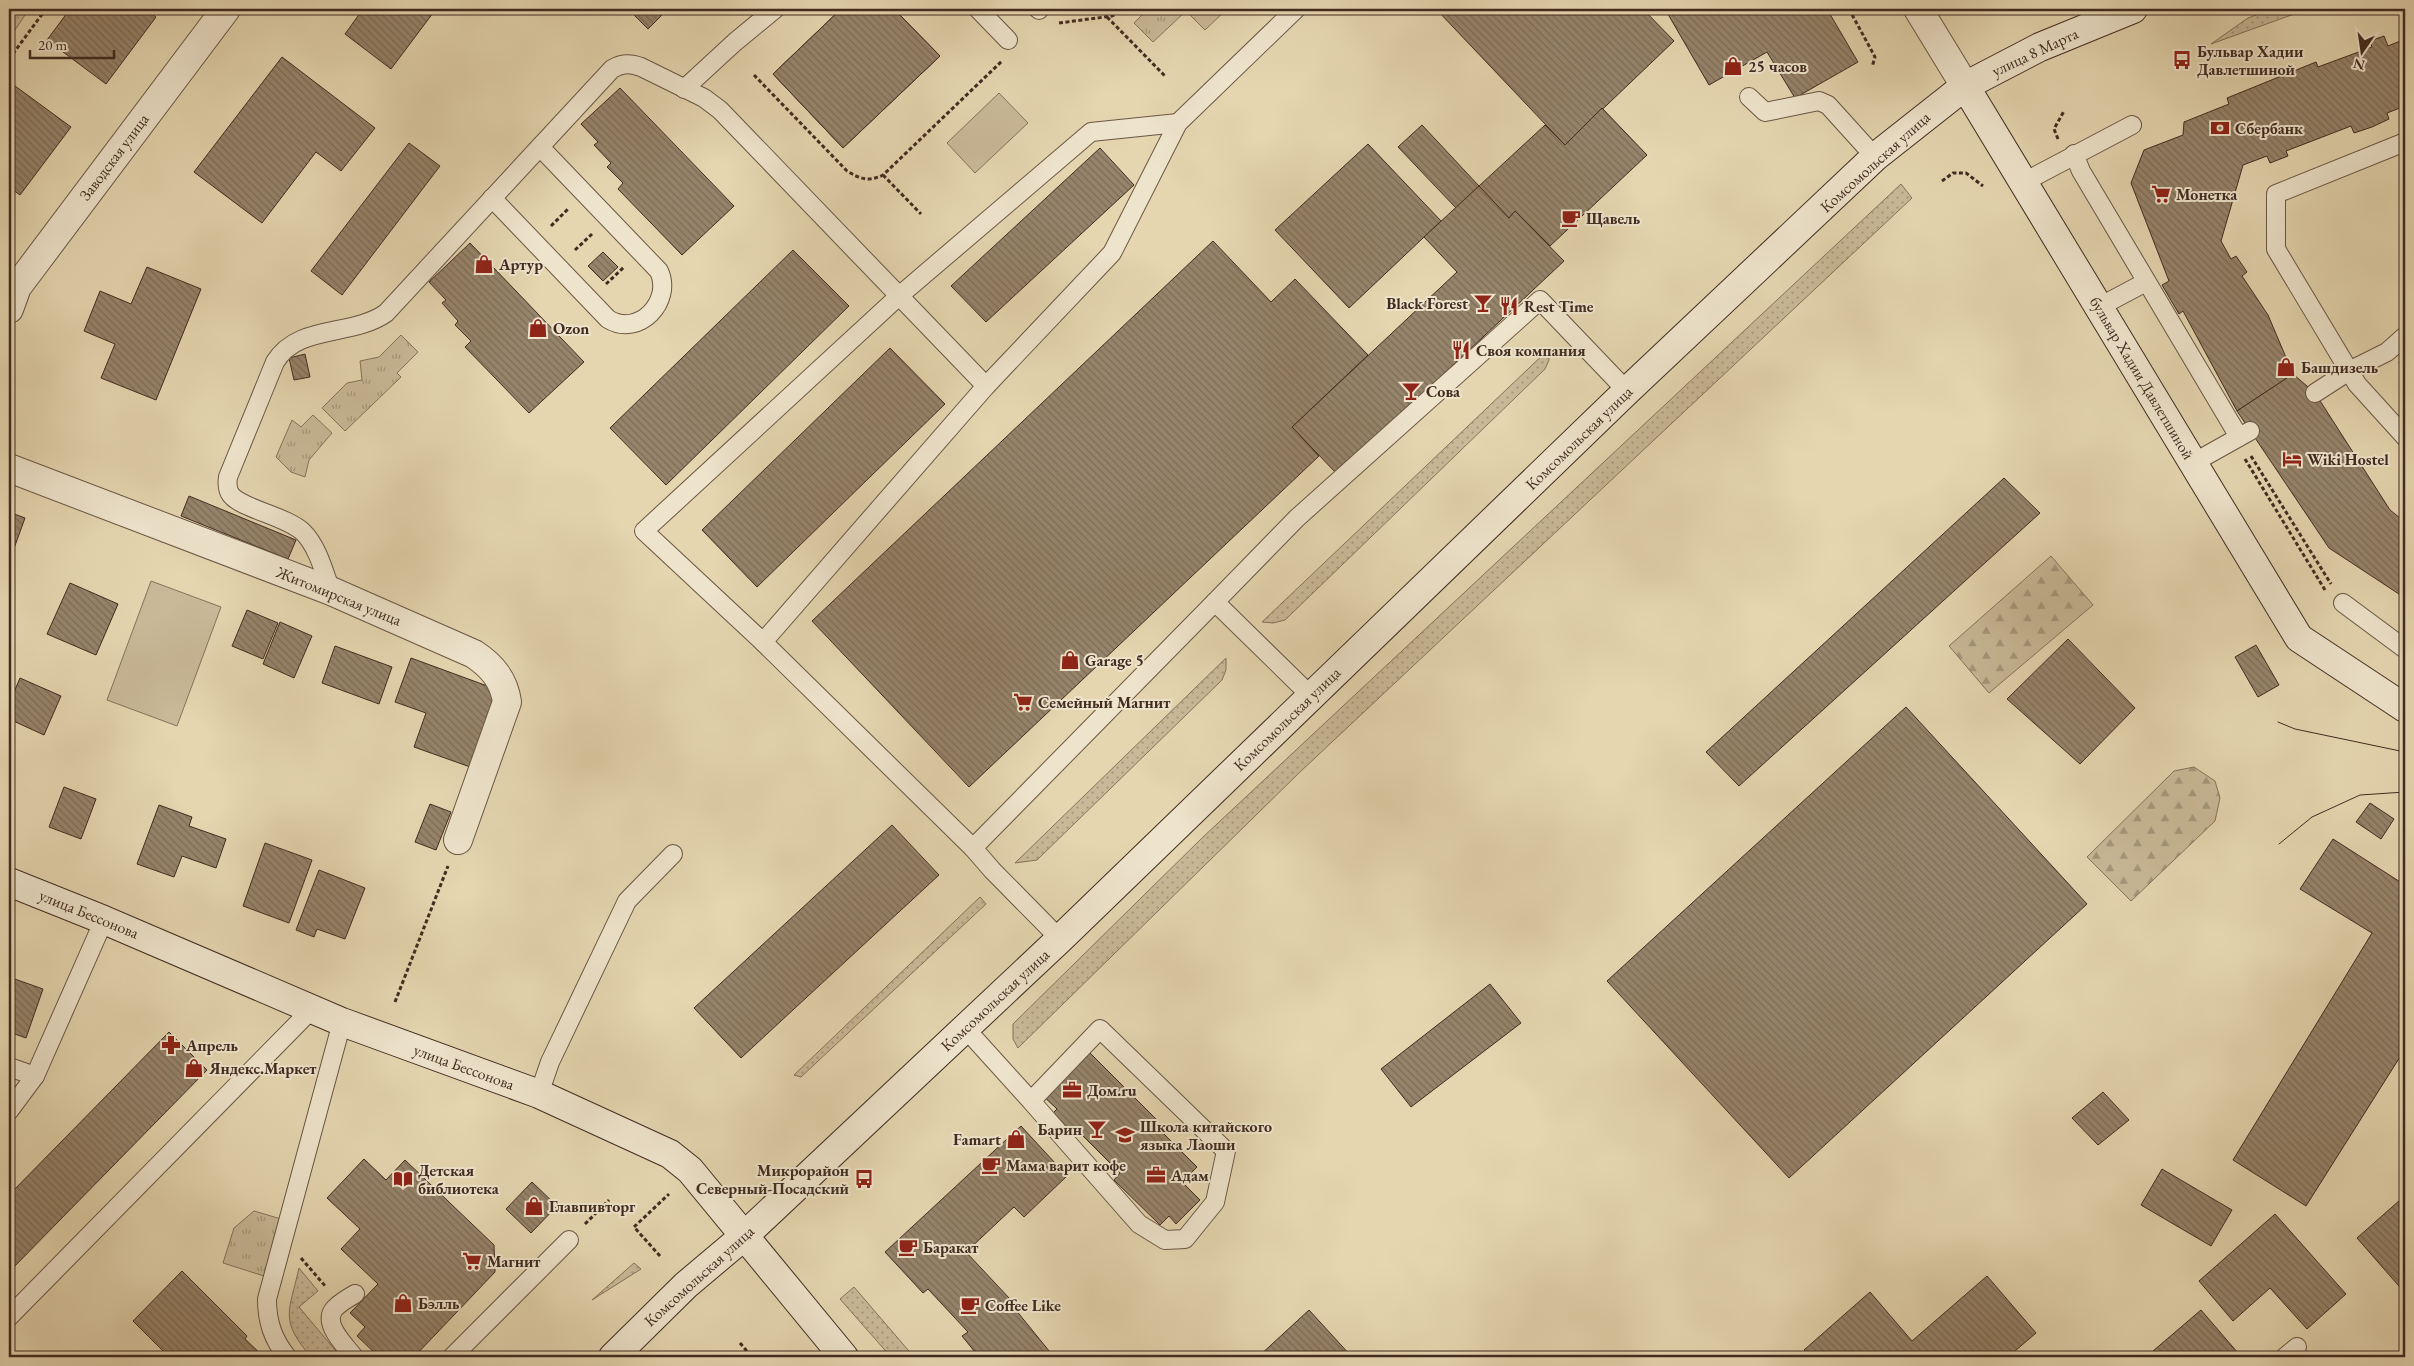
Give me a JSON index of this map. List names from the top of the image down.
{
  "streets": {
    "street": [
      "улица 8 Марта",
      "Заводская улица",
      "Комсомольская улица",
      "бульвар Хадии Давлетшиной",
      "Житомирская улица",
      "улица Бессонова"
    ]
  },
  "crossings": [
    ["улица 8 Марта", "Комсомольская улица"],
    ["улица 8 Марта", "бульвар Хадии Давлетшиной"],
    ["Комсомольская улица", "бульвар Хадии Давлетшиной"],
    ["Комсомольская улица", "улица Бессонова"]
  ],
  "places": {
    "bus stop": ["Бульвар Хадии Давлетшиной", "Микрорайон Северный-Посадский"],
    "shop": [
      "25 часов",
      "Артур",
      "Ozon",
      "Башдизель",
      "Garage 5",
      "Яндекс.Маркет",
      "Famart",
      "Главпивторг",
      "Бэлль"
    ],
    "bank": ["Сбербанк"],
    "supermarket": ["Монетка", "Семейный Магнит", "Магнит"],
    "cafe": [
      "Щавель",
      "Мама варит кофе",
      "Баракат",
      "Coffee Like"
    ],
    "bar": ["Black Forest", "Сова", "Барин"],
    "restaurant": ["Rest Time", "Своя компания"],
    "hotel": ["Wiki Hostel"],
    "pharmacy": ["Апрель"],
    "office": ["Дом.ru", "Адам"],
    "school or university": ["Школа китайского языка Лаоши"],
    "library": ["Детская библиотека"]
  },
  "scale_bar": "20 m",
  "north": "bottom"
}
